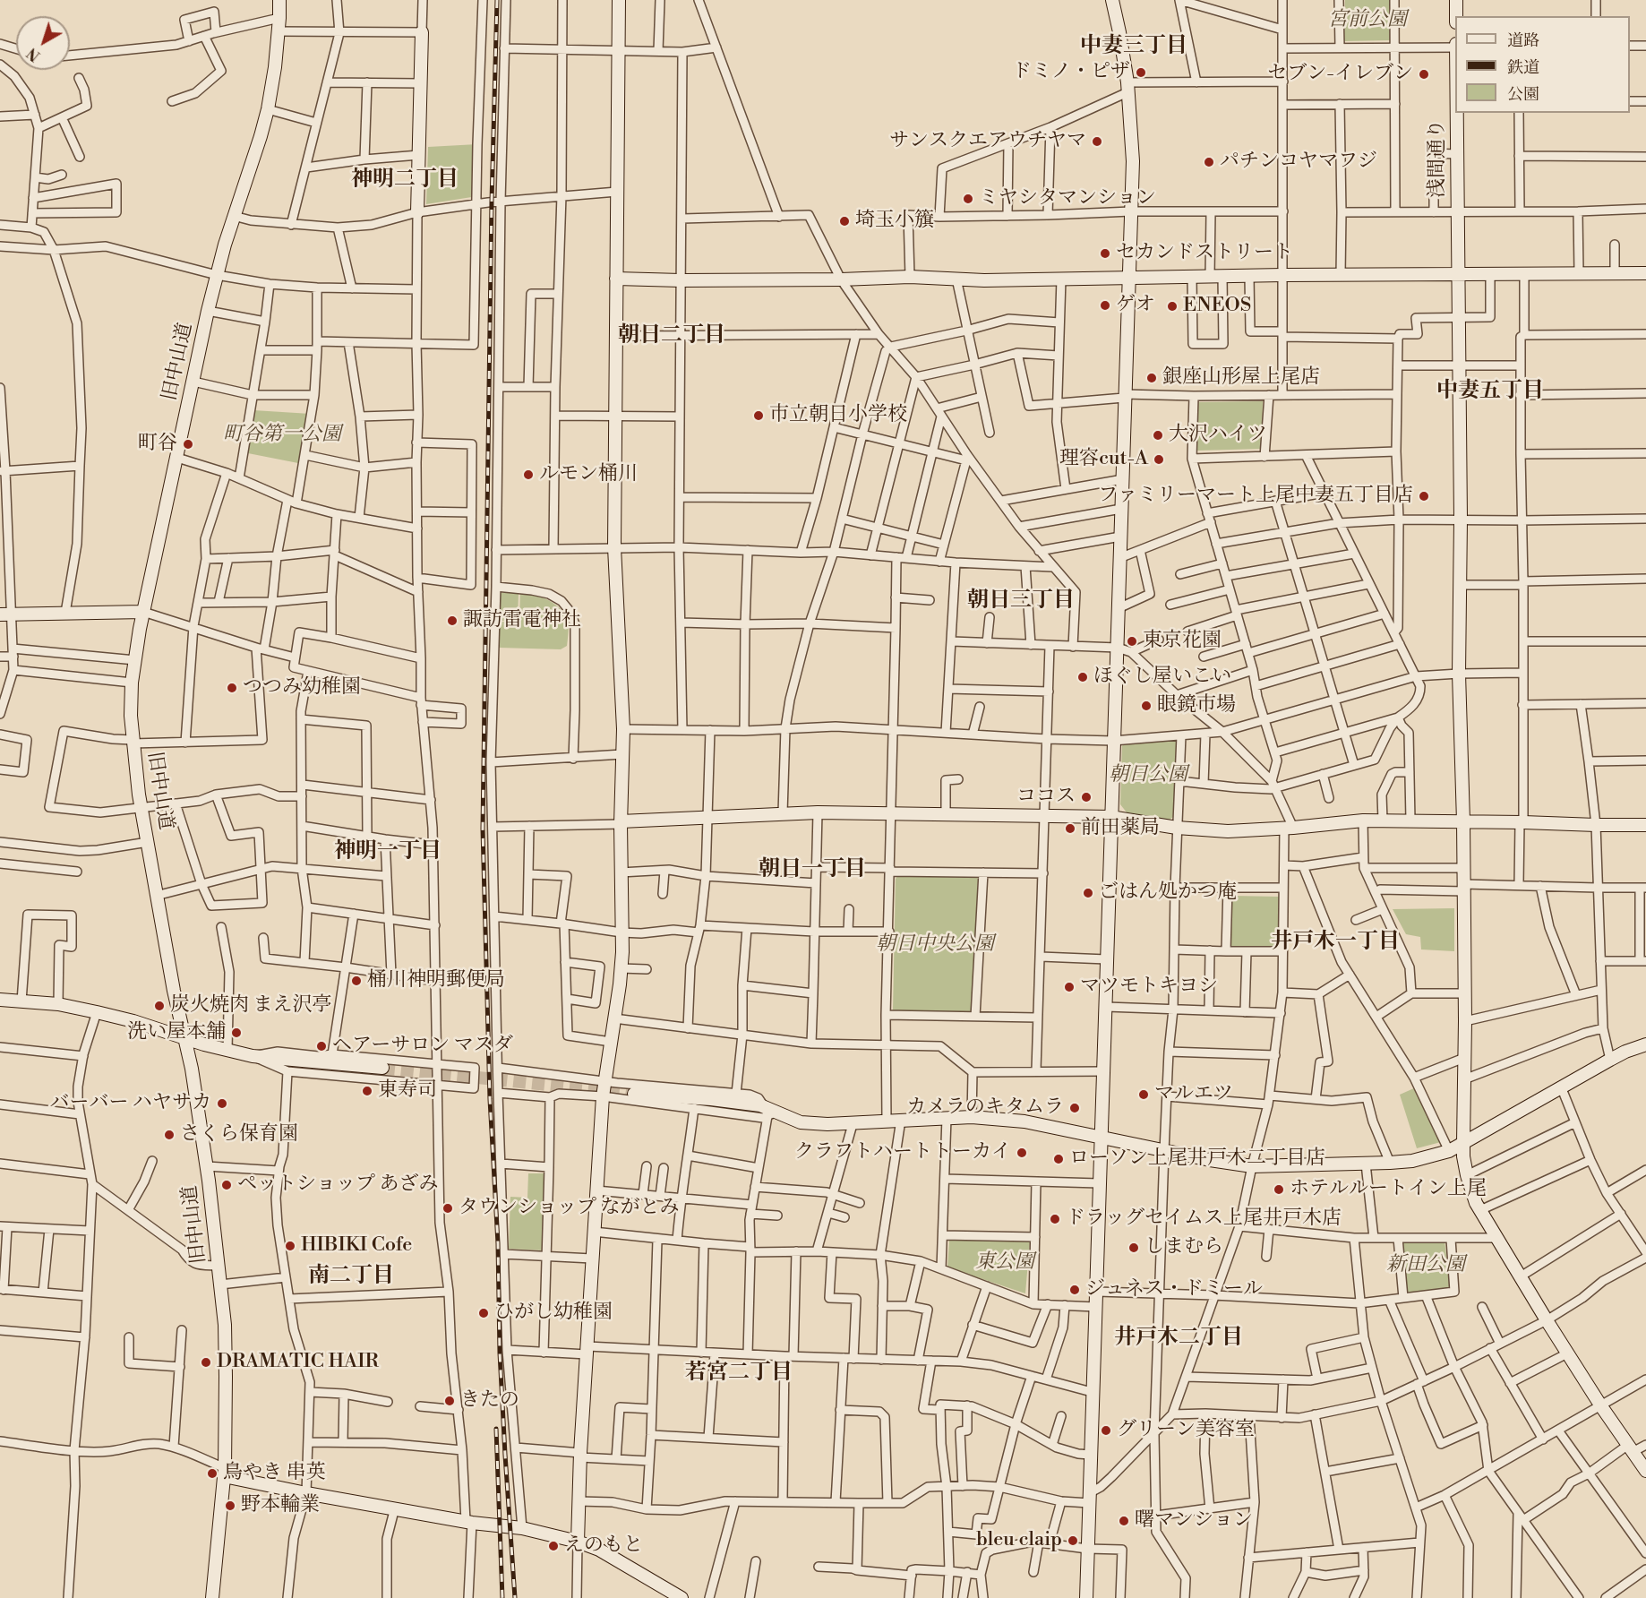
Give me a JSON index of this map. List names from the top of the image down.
{
  "streets": {
    "street": ["浅間通り", "旧中山道"]
  },
  "districts": [
    "中妻三丁目",
    "神明二丁目",
    "朝日二丁目",
    "中妻五丁目",
    "朝日三丁目",
    "神明一丁目",
    "朝日一丁目",
    "井戸木一丁目",
    "南二丁目",
    "井戸木二丁目",
    "若宮二丁目"
  ],
  "parks": [
    "宮前公園",
    "町谷第一公園",
    "朝日公園",
    "朝日中央公園",
    "東公園",
    "新田公園"
  ],
  "places": [
    "ドミノ・ピザ",
    "セブン-イレブン",
    "サンスクエアウチヤマ",
    "パチンコヤマフジ",
    "ミヤシタマンション",
    "埼玉小籏",
    "セカンドストリート",
    "ゲオ",
    "ENEOS",
    "銀座山形屋上尾店",
    "市立朝日小学校",
    "大沢ハイツ",
    "町谷",
    "理容cut-A",
    "ルモン桶川",
    "ファミリーマート上尾中妻五丁目店",
    "諏訪雷電神社",
    "東京花園",
    "ほぐし屋いこい",
    "つつみ幼稚園",
    "眼鏡市場",
    "ココス",
    "前田薬局",
    "ごはん処かつ庵",
    "桶川神明郵便局",
    "マツモトキヨシ",
    "炭火焼肉 まえ沢亭",
    "洗い屋本舗",
    "ヘアーサロン マスダ",
    "東寿司",
    "マルエツ",
    "バーバー ハヤサカ",
    "カメラのキタムラ",
    "さくら保育園",
    "クラフトハートトーカイ",
    "ローソン上尾井戸木二丁目店",
    "ペットショップ あざみ",
    "ホテルルートイン上尾",
    "タウンショップ ながとみ",
    "ドラッグセイムス上尾井戸木店",
    "HIBIKI Cofe",
    "しまむら",
    "ジュネス・ドミール",
    "ひがし幼稚園",
    "DRAMATIC HAIR",
    "きたの",
    "グリーン美容室",
    "鳥やき 串英",
    "野本輪業",
    "曙マンション",
    "bleu claip",
    "えのもと"
  ],
  "legend": ["道路", "鉄道", "公園"],
  "north": "bottom left"
}
